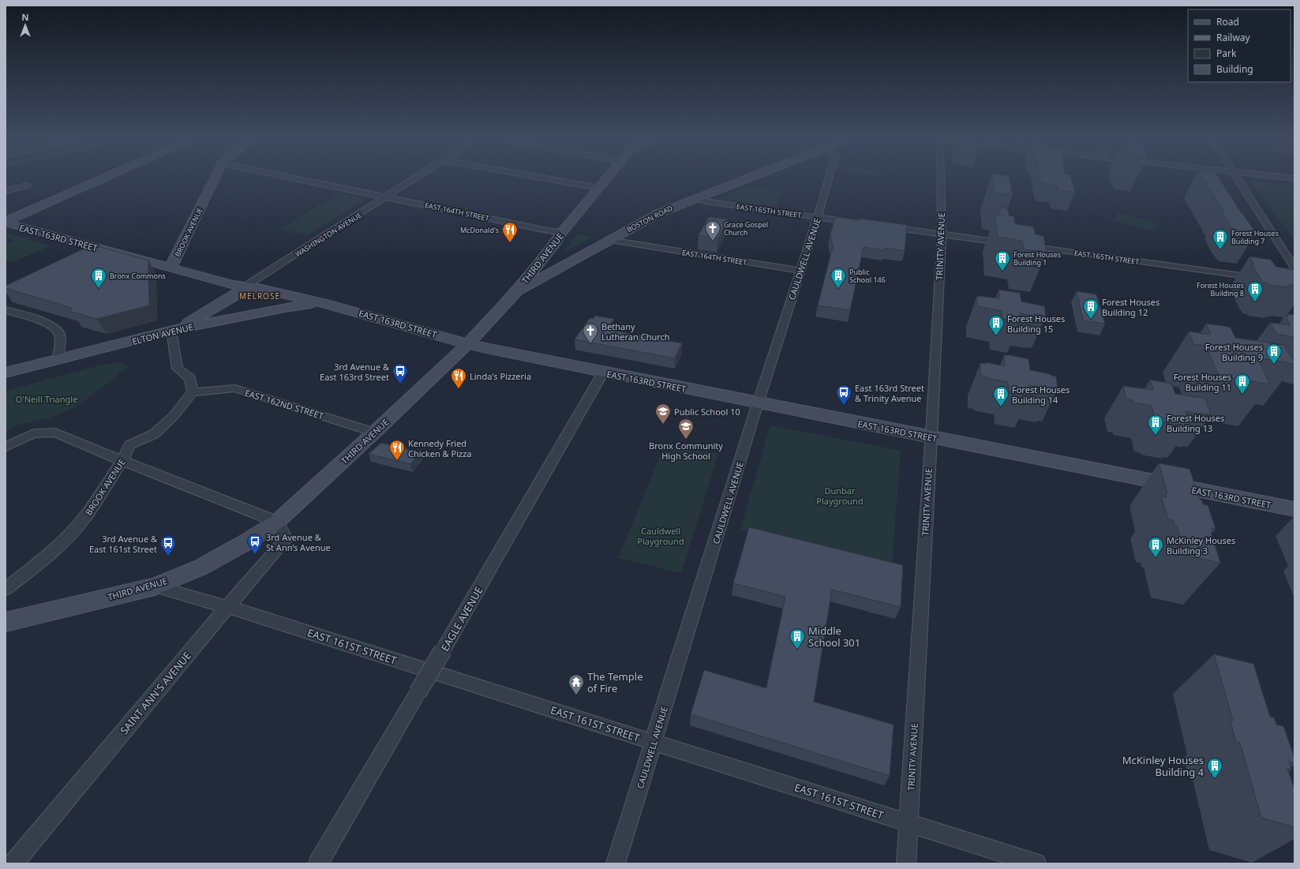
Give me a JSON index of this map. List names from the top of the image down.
{
  "streets": {
    "main road": [
      "BOSTON ROAD",
      "BROOK AVENUE",
      "WASHINGTON AVENUE",
      "EAST 163RD STREET",
      "THIRD AVENUE",
      "ELTON AVENUE"
    ],
    "street": [
      "EAST 165TH STREET",
      "EAST 164TH STREET",
      "TRINITY AVENUE",
      "CAULDWELL AVENUE",
      "EAST 162ND STREET",
      "EAGLE AVENUE",
      "EAST 161ST STREET",
      "SAINT ANN'S AVENUE"
    ]
  },
  "crossings": [
    ["EAST 165TH STREET", "BOSTON ROAD"],
    ["EAST 165TH STREET", "CAULDWELL AVENUE"],
    ["EAST 164TH STREET", "BOSTON ROAD"],
    ["EAST 164TH STREET", "WASHINGTON AVENUE"],
    ["EAST 164TH STREET", "THIRD AVENUE"],
    ["EAST 164TH STREET", "CAULDWELL AVENUE"],
    ["BOSTON ROAD", "THIRD AVENUE"],
    ["BROOK AVENUE", "EAST 163RD STREET"],
    ["BROOK AVENUE", "EAST 162ND STREET"],
    ["WASHINGTON AVENUE", "EAST 163RD STREET"],
    ["WASHINGTON AVENUE", "ELTON AVENUE"],
    ["EAST 163RD STREET", "TRINITY AVENUE"],
    ["EAST 163RD STREET", "THIRD AVENUE"],
    ["EAST 163RD STREET", "CAULDWELL AVENUE"],
    ["EAST 163RD STREET", "ELTON AVENUE"],
    ["EAST 163RD STREET", "EAGLE AVENUE"],
    ["TRINITY AVENUE", "EAST 161ST STREET"],
    ["THIRD AVENUE", "EAST 162ND STREET"],
    ["THIRD AVENUE", "EAST 161ST STREET"],
    ["THIRD AVENUE", "SAINT ANN'S AVENUE"],
    ["CAULDWELL AVENUE", "EAST 161ST STREET"],
    ["EAST 161ST STREET", "SAINT ANN'S AVENUE"]
  ],
  "districts": ["MELROSE"],
  "parks": ["O'Neill Triangle", "Dunbar Playground", "Cauldwell Playground"],
  "places": {
    "church": ["Grace Gospel Church", "Bethany Lutheran Church"],
    "restaurant": ["McDonald's", "Linda's Pizzeria", "Kennedy Fried Chicken & Pizza"],
    "building": [
      "Forest Houses Building 7",
      "Forest Houses Building 1",
      "Bronx Commons",
      "Public School 146",
      "Forest Houses Building 8",
      "Forest Houses Building 12",
      "Forest Houses Building 15",
      "Forest Houses Building 9",
      "Forest Houses Building 11",
      "Forest Houses Building 14",
      "Forest Houses Building 13",
      "McKinley Houses Building 3",
      "Middle School 301",
      "McKinley Houses Building 4"
    ],
    "bus stop": [
      "3rd Avenue & East 163rd Street",
      "East 163rd Street & Trinity Avenue",
      "3rd Avenue & St Ann’s Avenue",
      "3rd Avenue & East 161st Street"
    ],
    "school or university": ["Public School 10", "Bronx Community High School"],
    "temple": ["The Temple of Fire"]
  },
  "legend": [
    "Road",
    "Railway",
    "Park",
    "Building"
  ],
  "north": "top"
}
